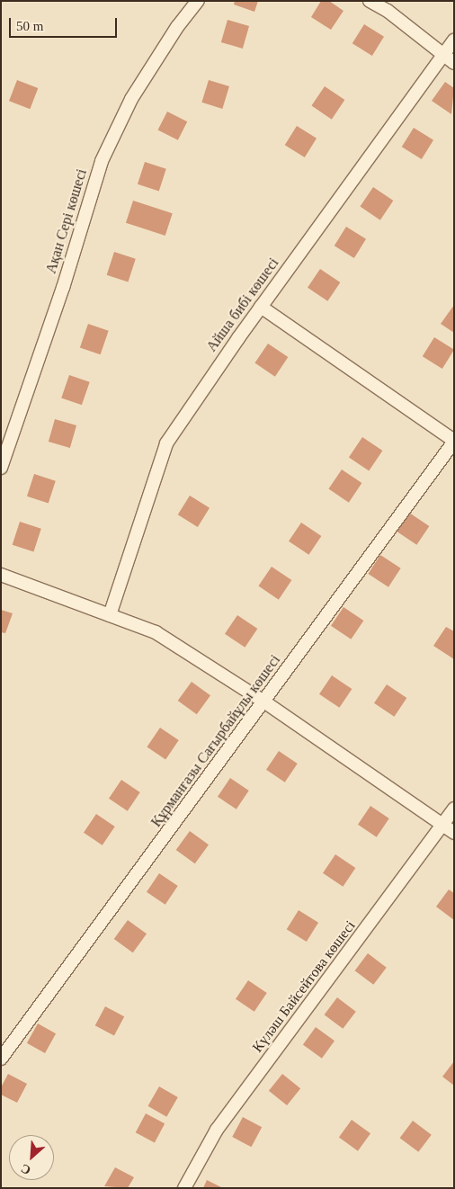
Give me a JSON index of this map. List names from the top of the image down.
{
  "streets": {
    "street": [
      "Ақан Сері көшесі",
      "Айша бибі көшесі",
      "Құрманғазы Сағырбайұлы көшесі",
      "Күләш Байсейтова көшесі"
    ]
  },
  "scale_bar": "50 m",
  "north": "bottom left"
}
